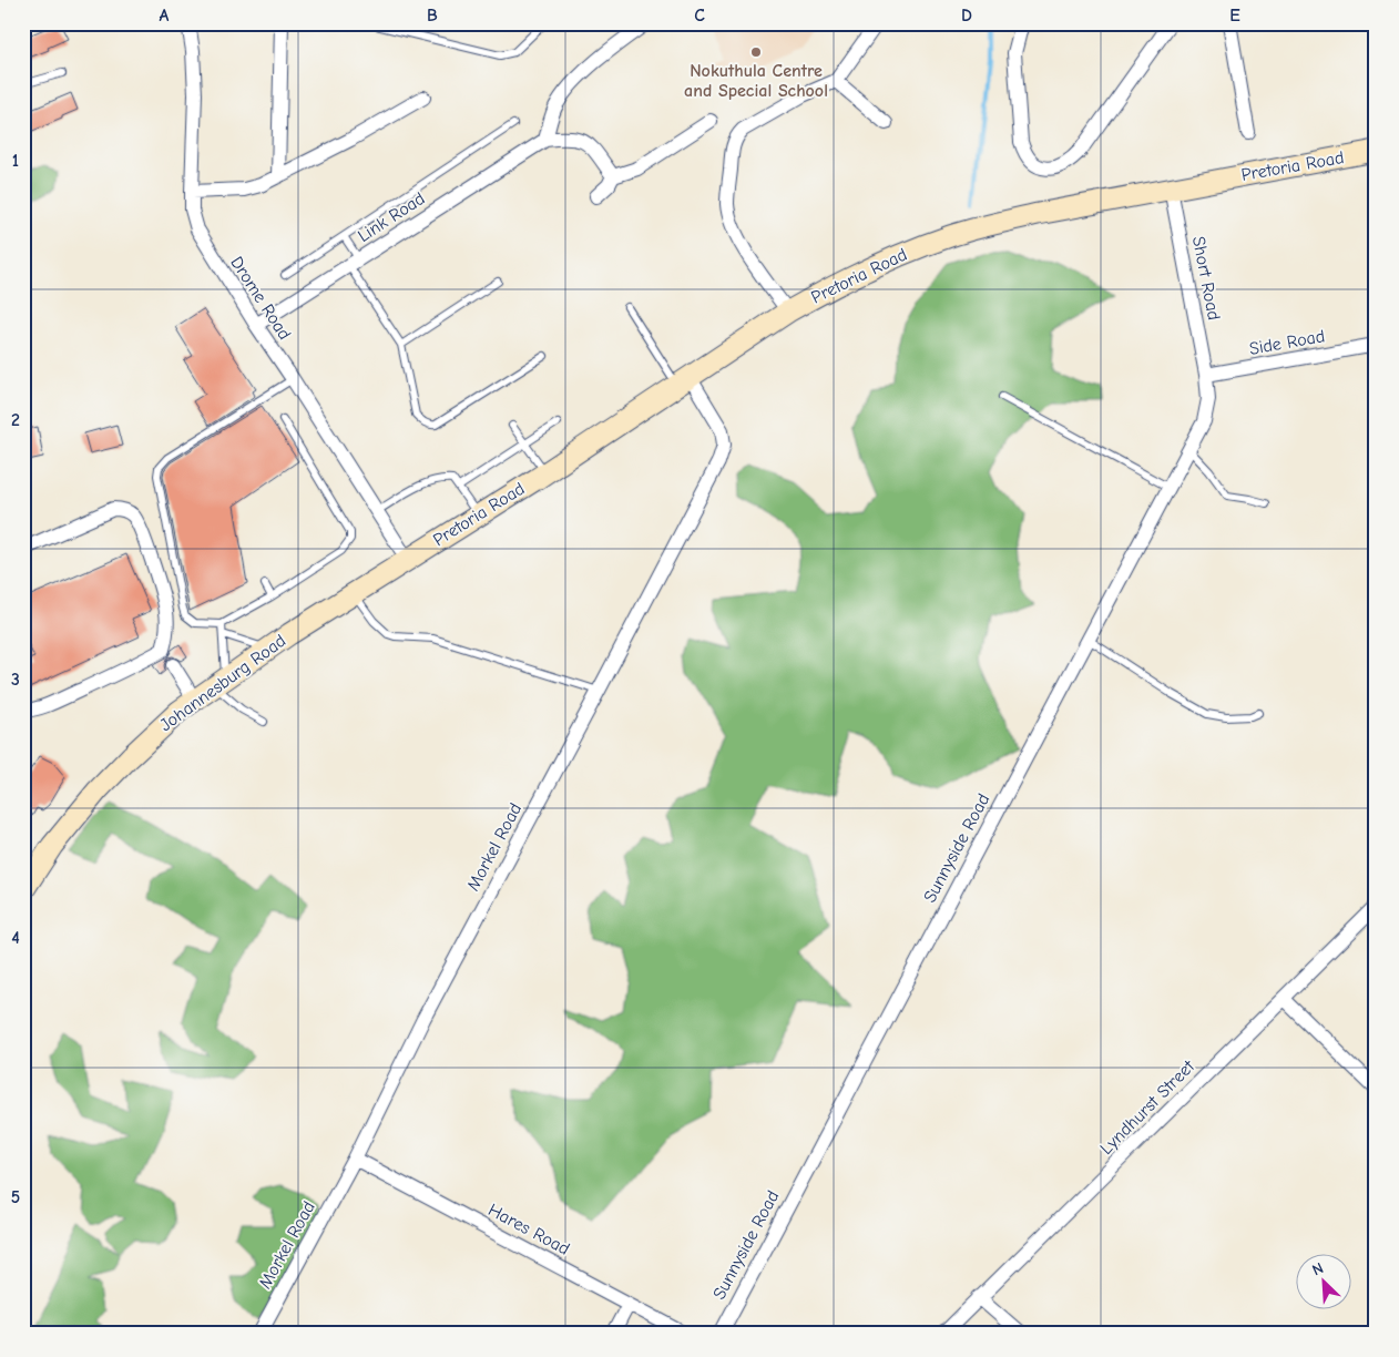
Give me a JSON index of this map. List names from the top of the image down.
{
  "streets": {
    "main road": ["Pretoria Road", "Johannesburg Road"],
    "street": [
      "Link Road",
      "Short Road",
      "Drome Road",
      "Side Road",
      "Morkel Road",
      "Sunnyside Road",
      "Lyndhurst Street",
      "Hares Road"
    ]
  },
  "crossings": [
    ["Pretoria Road", "Short Road"],
    ["Pretoria Road", "Drome Road"],
    ["Pretoria Road", "Johannesburg Road"],
    ["Pretoria Road", "Morkel Road"],
    ["Link Road", "Drome Road"],
    ["Short Road", "Side Road"],
    ["Short Road", "Sunnyside Road"],
    ["Drome Road", "Johannesburg Road"],
    ["Side Road", "Sunnyside Road"],
    ["Morkel Road", "Hares Road"]
  ],
  "places": ["Nokuthula Centre and Special School"],
  "north": "top left",
  "grid": {
    "columns": [
      "A",
      "B",
      "C",
      "D",
      "E"
    ],
    "rows": [
      "1",
      "2",
      "3",
      "4",
      "5"
    ]
  }
}
